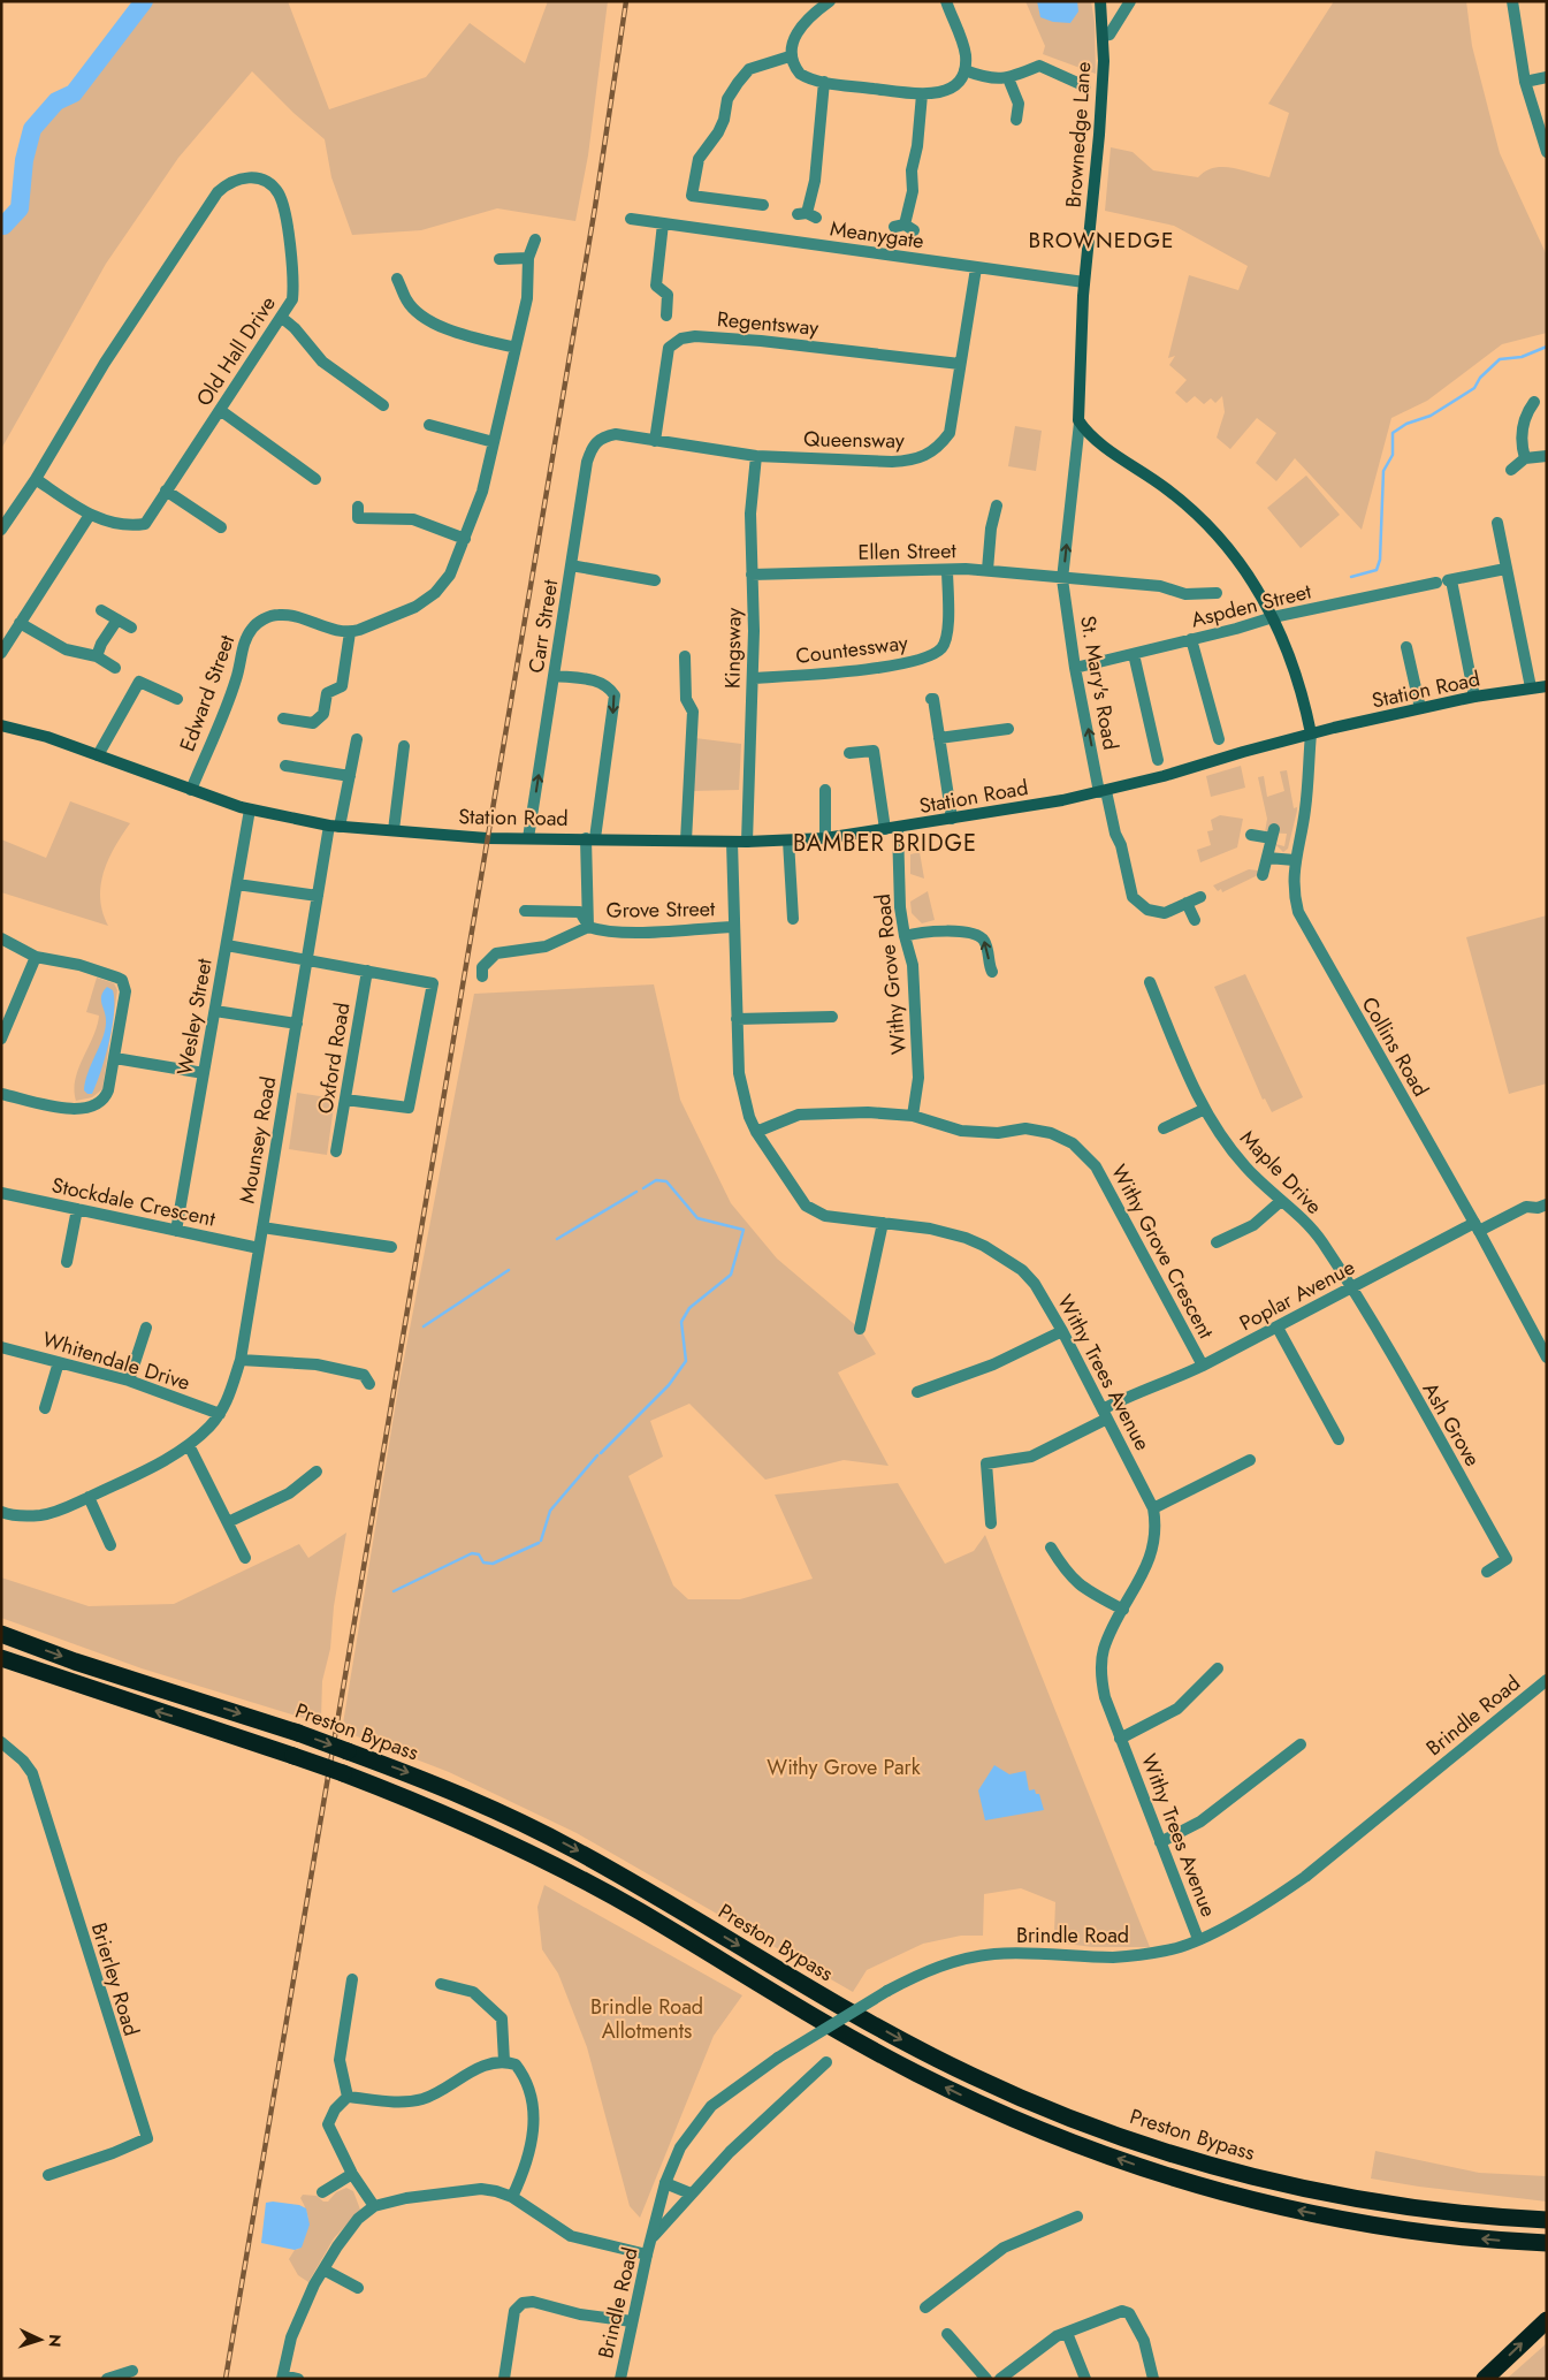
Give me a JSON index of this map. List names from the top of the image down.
{
  "streets": {
    "highway": ["Preston Bypass"],
    "main road": ["Brownedge Lane", "Station Road"],
    "street": [
      "Meanygate",
      "Regentsway",
      "Old Hall Drive",
      "Queensway",
      "Ellen Street",
      "Aspden Street",
      "Carr Street",
      "Kingsway",
      "Countessway",
      "St. Mary's Road",
      "Edward Street",
      "Grove Street",
      "Withy Grove Road",
      "Wesley Street",
      "Collins Road",
      "Oxford Road",
      "Mounsey Road",
      "Maple Drive",
      "Stockdale Crescent",
      "Withy Grove Crescent",
      "Poplar Avenue",
      "Whitendale Drive",
      "Withy Trees Avenue",
      "Ash Grove",
      "Brindle Road",
      "Brierley Road"
    ]
  },
  "crossings": [
    ["Brownedge Lane", "Meanygate"],
    ["Brownedge Lane", "St. Mary's Road"],
    ["Meanygate", "Queensway"],
    ["Regentsway", "Queensway"],
    ["Queensway", "Carr Street"],
    ["Queensway", "Kingsway"],
    ["Ellen Street", "Kingsway"],
    ["Ellen Street", "Countessway"],
    ["Ellen Street", "St. Mary's Road"],
    ["Aspden Street", "St. Mary's Road"],
    ["Carr Street", "Station Road"],
    ["Kingsway", "Countessway"],
    ["Kingsway", "Station Road"],
    ["St. Mary's Road", "Station Road"],
    ["Station Road", "Edward Street"],
    ["Station Road", "Withy Grove Road"],
    ["Station Road", "Wesley Street"],
    ["Station Road", "Collins Road"],
    ["Station Road", "Mounsey Road"],
    ["Station Road", "Withy Trees Avenue"],
    ["Grove Street", "Withy Trees Avenue"],
    ["Withy Grove Road", "Withy Grove Crescent"],
    ["Wesley Street", "Stockdale Crescent"],
    ["Collins Road", "Poplar Avenue"],
    ["Mounsey Road", "Stockdale Crescent"],
    ["Mounsey Road", "Whitendale Drive"],
    ["Maple Drive", "Poplar Avenue"],
    ["Maple Drive", "Ash Grove"],
    ["Withy Grove Crescent", "Poplar Avenue"],
    ["Withy Grove Crescent", "Withy Trees Avenue"],
    ["Poplar Avenue", "Withy Trees Avenue"],
    ["Poplar Avenue", "Ash Grove"],
    ["Withy Trees Avenue", "Brindle Road"]
  ],
  "one_way": ["Carr Street"],
  "districts": ["BROWNEDGE", "BAMBER BRIDGE"],
  "parks": ["Withy Grove Park", "Brindle Road Allotments"],
  "north": "right"
}
